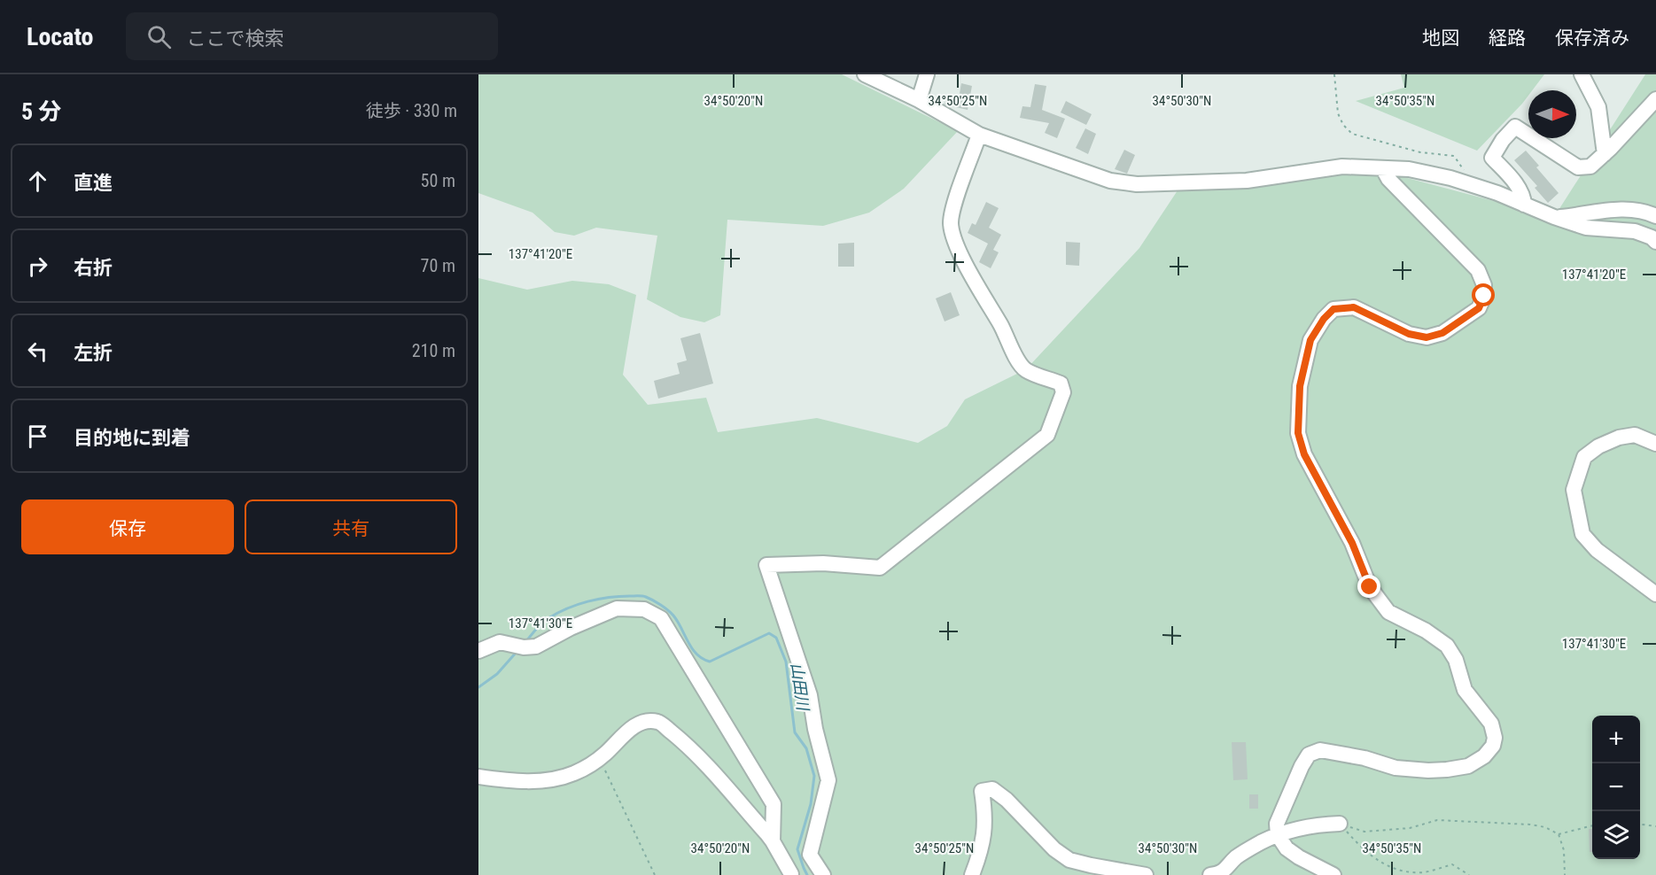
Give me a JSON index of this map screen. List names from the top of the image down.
{
  "water": ["山田川"],
  "north": "right",
  "page": {
    "header": "Locato",
    "search": "ここで検索",
    "nav": ["地図", "経路", "保存済み"],
    "heading": ["5 分", "徒歩 · 330 m"],
    "list": [
      ["直進", "50 m"],
      ["右折", "70 m"],
      ["左折", "210 m"],
      "目的地に到着"
    ],
    "buttons": ["保存", "共有"],
    "map_buttons": ["+", "−"]
  },
  "coordinates": [
    "34°50'20\"N",
    "34°50'25\"N",
    "34°50'30\"N",
    "34°50'35\"N",
    "137°41'20\"E",
    "137°41'30\"E"
  ]
}
